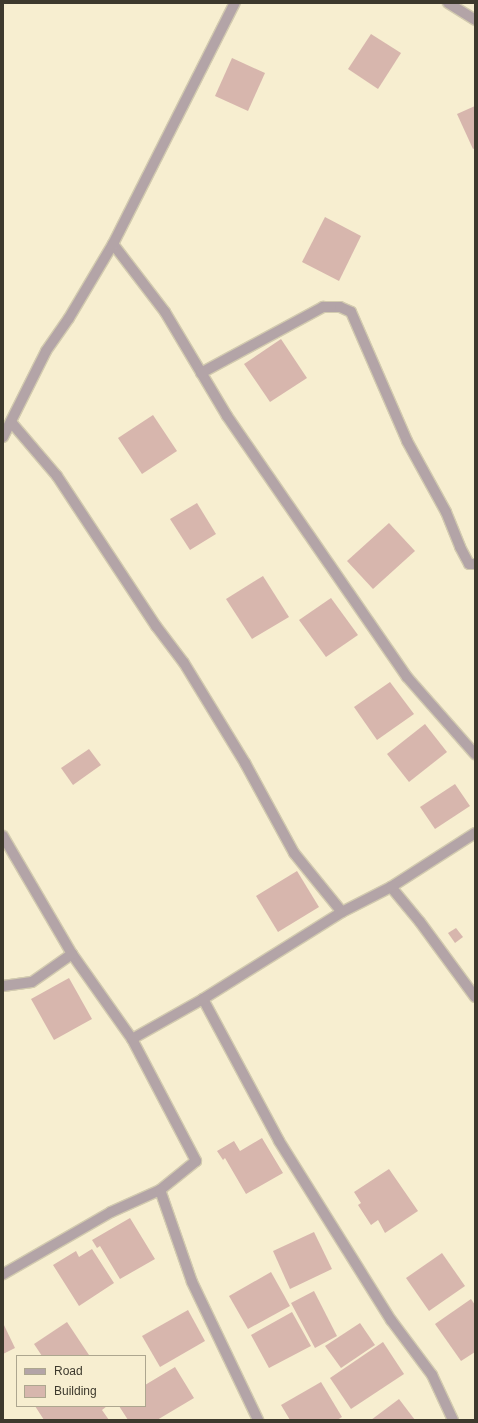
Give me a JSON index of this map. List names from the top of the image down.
{
  "legend": ["Road", "Building"]
}
